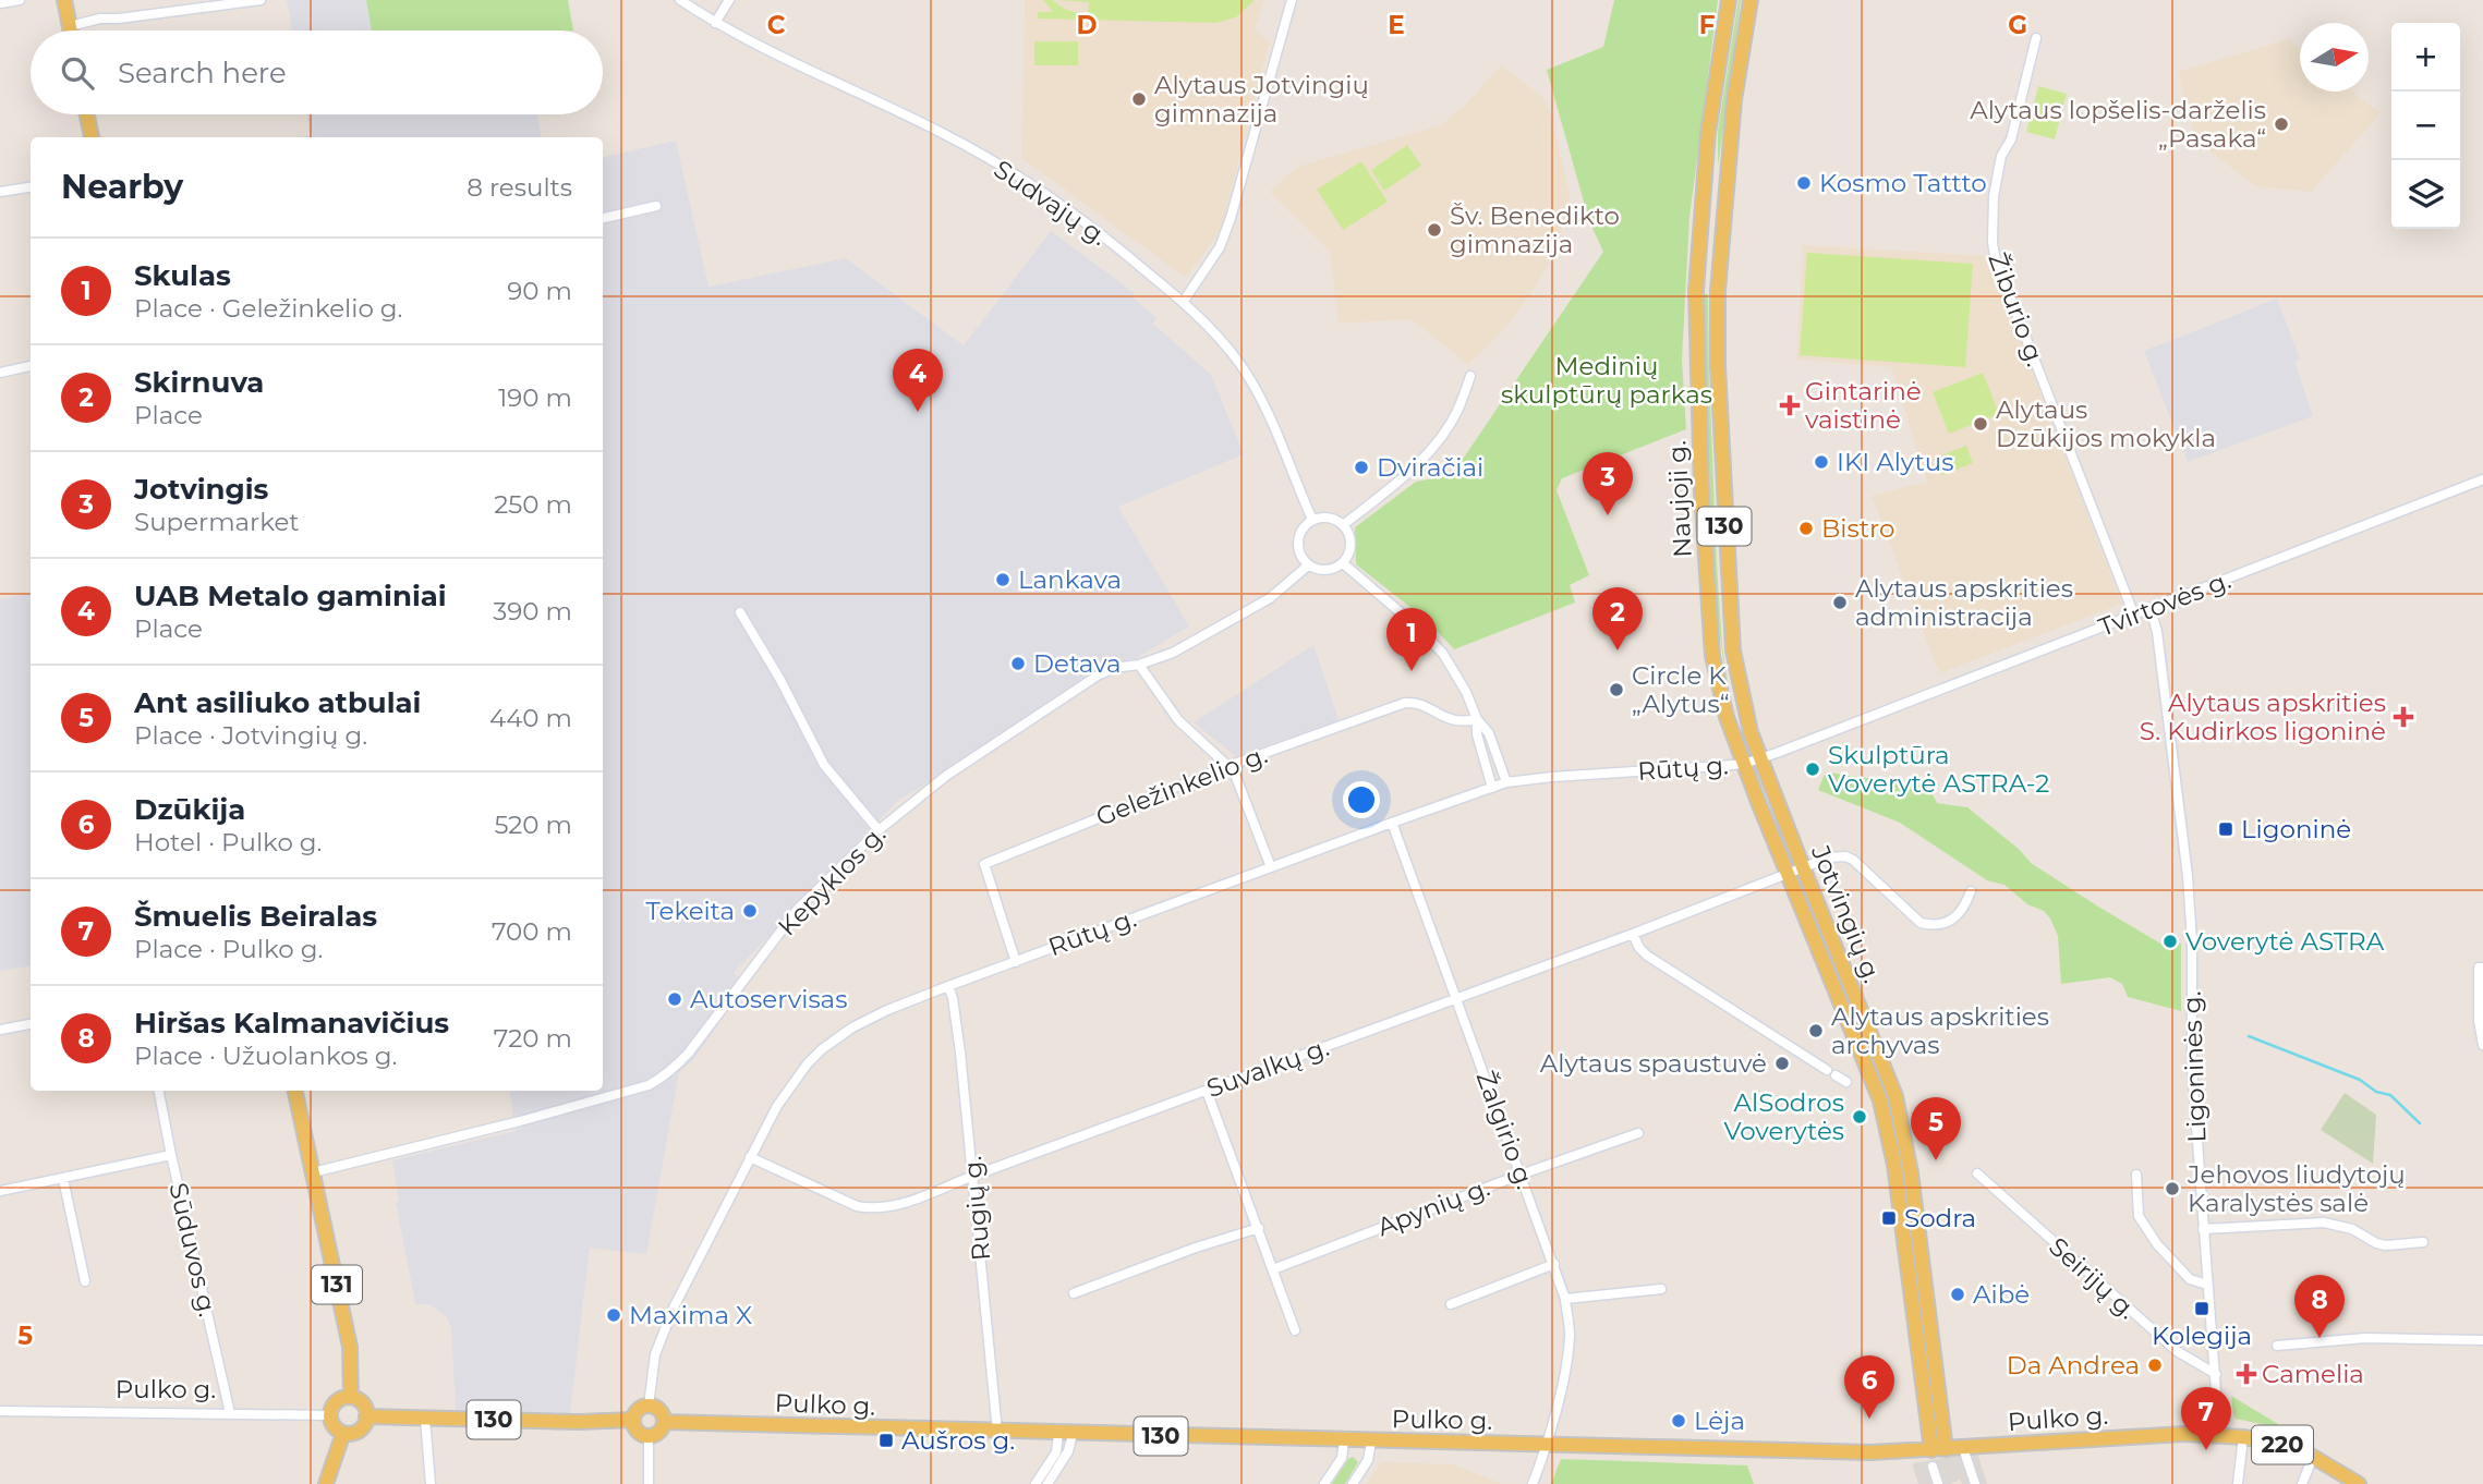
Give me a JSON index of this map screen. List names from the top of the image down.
{
  "streets": {
    "main road": [
      "Naujoji g.",
      "130",
      "Jotvingių g.",
      "131",
      "Pulko g.",
      "220"
    ],
    "street": [
      "Sudvajų g.",
      "Žiburio g.",
      "Tvirtovės g.",
      "Rūtų g.",
      "Geležinkelio g.",
      "Kepyklos g.",
      "Ligoninės g.",
      "Suvalkų g.",
      "Žalgirio g.",
      "Apynių g.",
      "Rugių g.",
      "Sūduvos g.",
      "Seirijų g."
    ]
  },
  "crossings": [
    ["Sudvajų g.", "Kepyklos g."],
    ["Žiburio g.", "Tvirtovės g."],
    ["Naujoji g.", "Tvirtovės g."],
    ["Naujoji g.", "Rūtų g."],
    ["Naujoji g.", "Jotvingių g."],
    ["130", "Rūtų g."],
    ["130", "131"],
    ["130", "Pulko g."],
    ["Tvirtovės g.", "Rūtų g."],
    ["Tvirtovės g.", "Jotvingių g."],
    ["Tvirtovės g.", "Ligoninės g."],
    ["Rūtų g.", "Geležinkelio g."],
    ["Rūtų g.", "Jotvingių g."],
    ["Rūtų g.", "Suvalkų g."],
    ["Rūtų g.", "Žalgirio g."],
    ["Rūtų g.", "Rugių g."],
    ["Rūtų g.", "Pulko g."],
    ["Kepyklos g.", "131"],
    ["Jotvingių g.", "Suvalkų g."],
    ["Jotvingių g.", "Pulko g."],
    ["Ligoninės g.", "Seirijų g."],
    ["Ligoninės g.", "Pulko g."],
    ["Ligoninės g.", "220"],
    ["Suvalkų g.", "Žalgirio g."],
    ["Suvalkų g.", "Rugių g."],
    ["Žalgirio g.", "Apynių g."],
    ["Žalgirio g.", "Pulko g."],
    ["Rugių g.", "Pulko g."],
    ["Sūduvos g.", "Pulko g."],
    ["131", "Pulko g."],
    ["Pulko g.", "220"]
  ],
  "parks": ["Medinių skulptūrų parkas"],
  "places": {
    "other": [
      "Alytaus Jotvingių gimnazija",
      "Alytaus lopšelis-darželis „Pasaka“",
      "Kosmo Tattto",
      "Šv. Benedikto gimnazija",
      "Alytaus Dzūkijos mokykla",
      "IKI Alytus",
      "Dviračiai",
      "Bistro",
      "Lankava",
      "Alytaus apskrities administracija",
      "Detava",
      "Circle K „Alytus“",
      "Skulptūra Voverytė ASTRA-2",
      "Tekeita",
      "Voverytė ASTRA",
      "Autoservisas",
      "Alytaus apskrities archyvas",
      "Alytaus spaustuvė",
      "AlSodros Voverytės",
      "Jehovos liudytojų Karalystės salė",
      "Aibė",
      "Maxima X",
      "Da Andrea",
      "Lėja"
    ],
    "health": ["Gintarinė vaistinė", "Alytaus apskrities S. Kudirkos ligoninė", "Camelia"],
    "transit": [
      "Ligoninė",
      "Sodra",
      "Kolegija",
      "Aušros g."
    ]
  },
  "north": "right",
  "page": {
    "map_buttons": ["+", "−"],
    "search": "Search here",
    "heading": ["Nearby", "8 results"],
    "list": [
      {
        "mark": "1",
        "name": "Skulas",
        "note": "Place · Geležinkelio g.",
        "value": "90 m"
      },
      {
        "mark": "2",
        "name": "Skirnuva",
        "note": "Place",
        "value": "190 m"
      },
      {
        "mark": "3",
        "name": "Jotvingis",
        "note": "Supermarket",
        "value": "250 m"
      },
      {
        "mark": "4",
        "name": "UAB Metalo gaminiai",
        "note": "Place",
        "value": "390 m"
      },
      {
        "mark": "5",
        "name": "Ant asiliuko atbulai",
        "note": "Place · Jotvingių g.",
        "value": "440 m"
      },
      {
        "mark": "6",
        "name": "Dzūkija",
        "note": "Hotel · Pulko g.",
        "value": "520 m"
      },
      {
        "mark": "7",
        "name": "Šmuelis Beiralas",
        "note": "Place · Pulko g.",
        "value": "700 m"
      },
      {
        "mark": "8",
        "name": "Hiršas Kalmanavičius",
        "note": "Place · Užuolankos g.",
        "value": "720 m"
      }
    ],
    "pins": [
      "4",
      "3",
      "2",
      "1",
      "5",
      "8",
      "6",
      "7"
    ]
  },
  "grid": {
    "columns": [
      "C",
      "D",
      "E",
      "F",
      "G"
    ],
    "rows": ["5"]
  }
}
